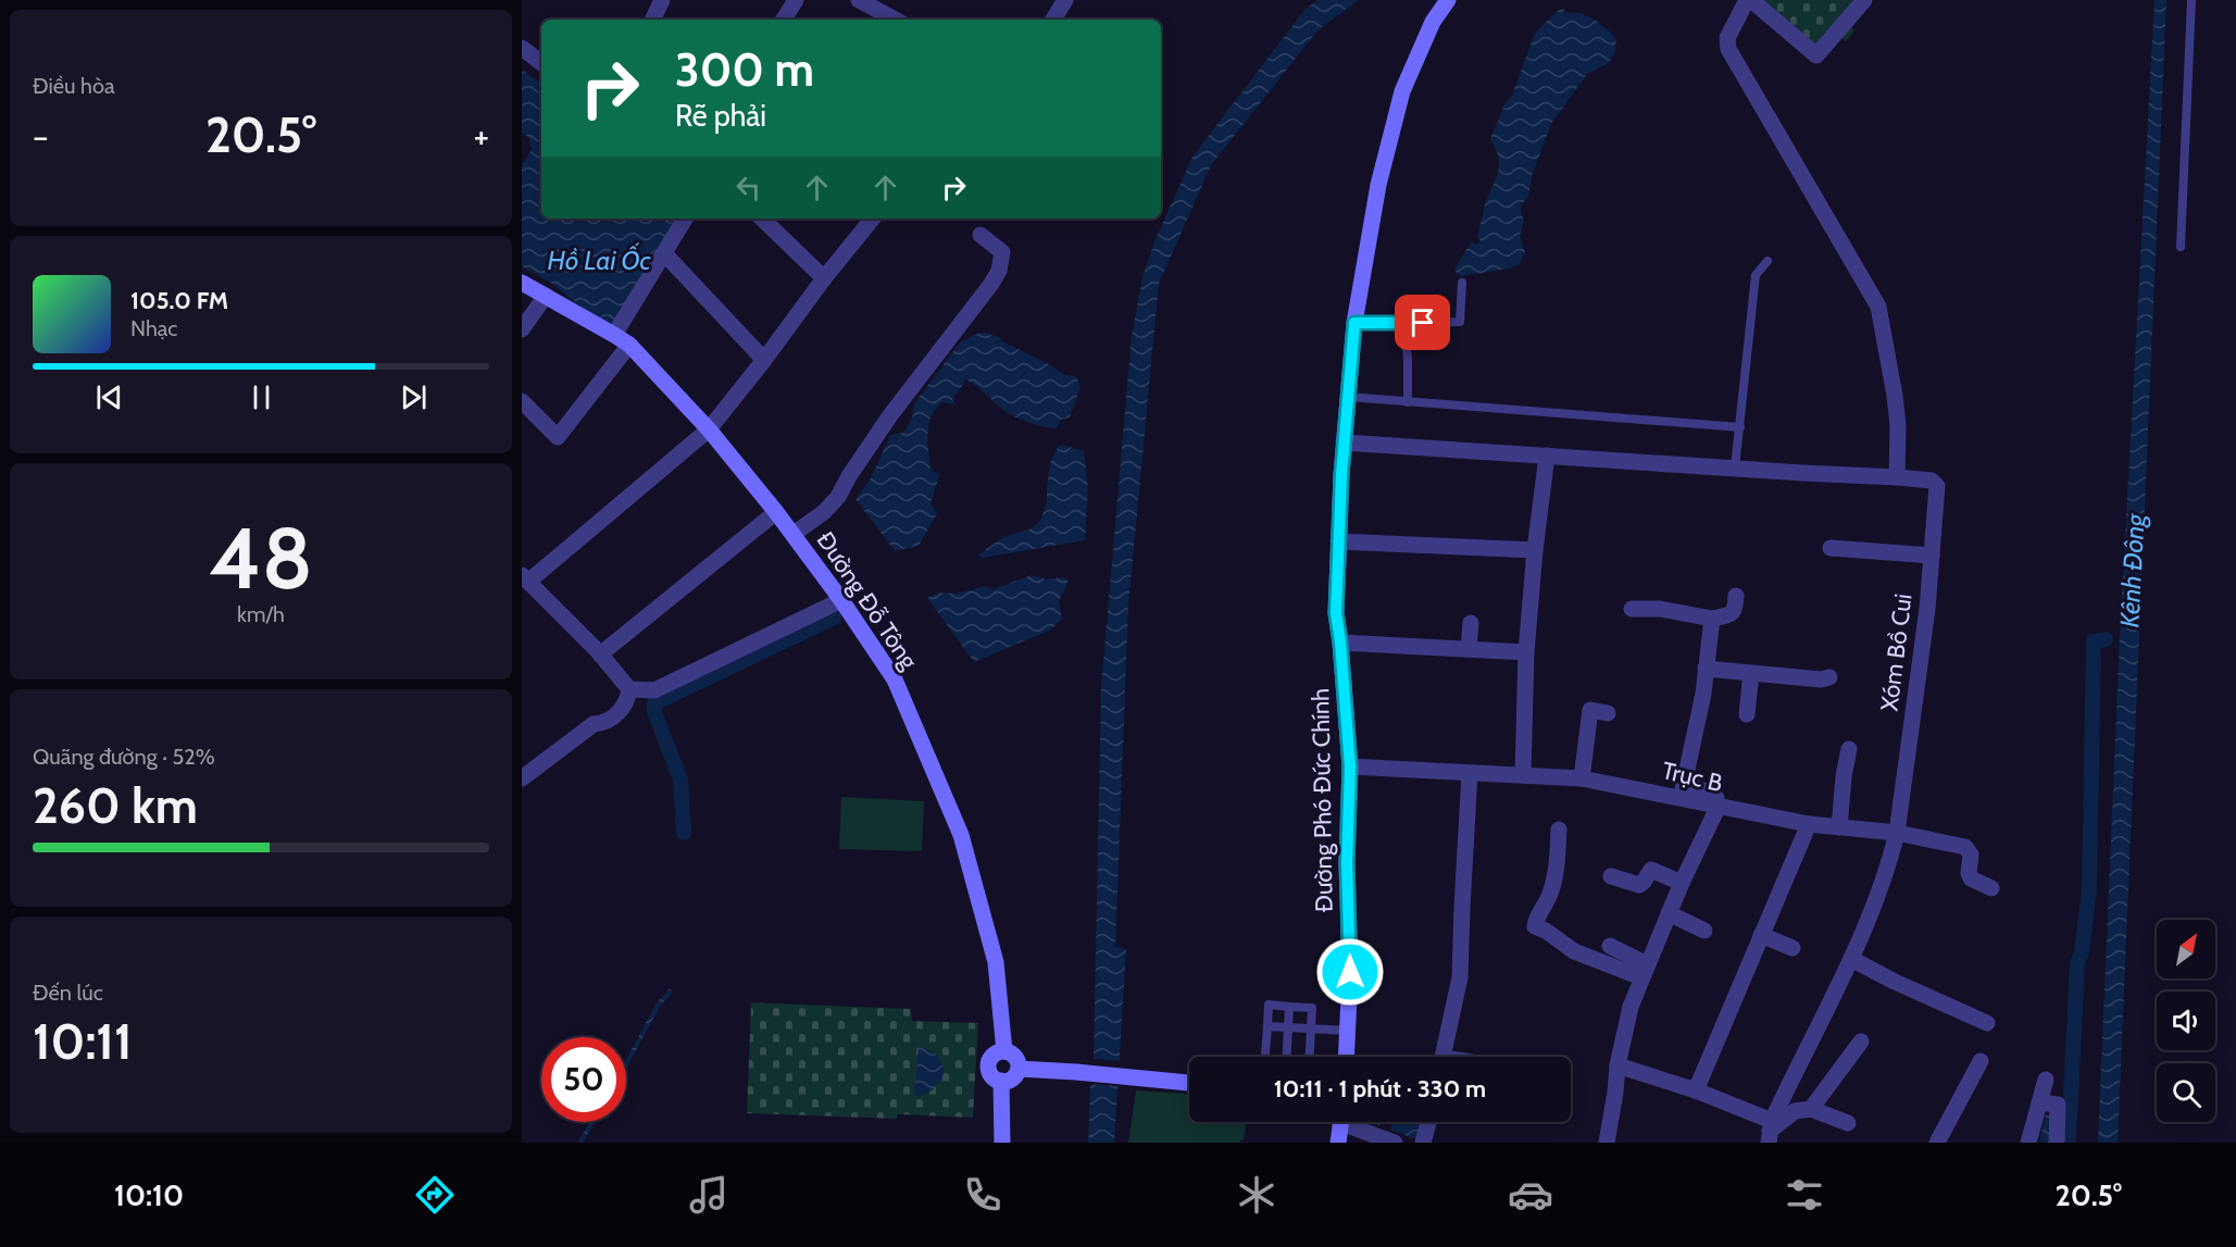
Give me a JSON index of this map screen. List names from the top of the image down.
{
  "streets": {
    "main road": ["Đường Đỗ Tông", "Đường Phó Đức Chính"],
    "street": ["Xóm Bồ Cui", "Trục B"]
  },
  "crossings": [
    ["Xóm Bồ Cui", "Trục B"],
    ["Trục B", "Đường Phó Đức Chính"]
  ],
  "water": ["Hồ Lai Ốc", "Kênh Đông"],
  "north": "top right",
  "page": {
    "tile": [
      "Điều hòa",
      ["48", "km/h"],
      ["Quãng đường · 52%", "260 km"],
      ["Đến lúc", "10:11"]
    ],
    "turn": ["300 m", "Rẽ phải"],
    "heat": ["−", "20.5°", "+"],
    "song": ["105.0 FM", "Nhạc"],
    "limit": "50",
    "trip": "10:11 · 1 phút · 330 m",
    "tabs": ["10:10", "20.5°"]
  }
}
